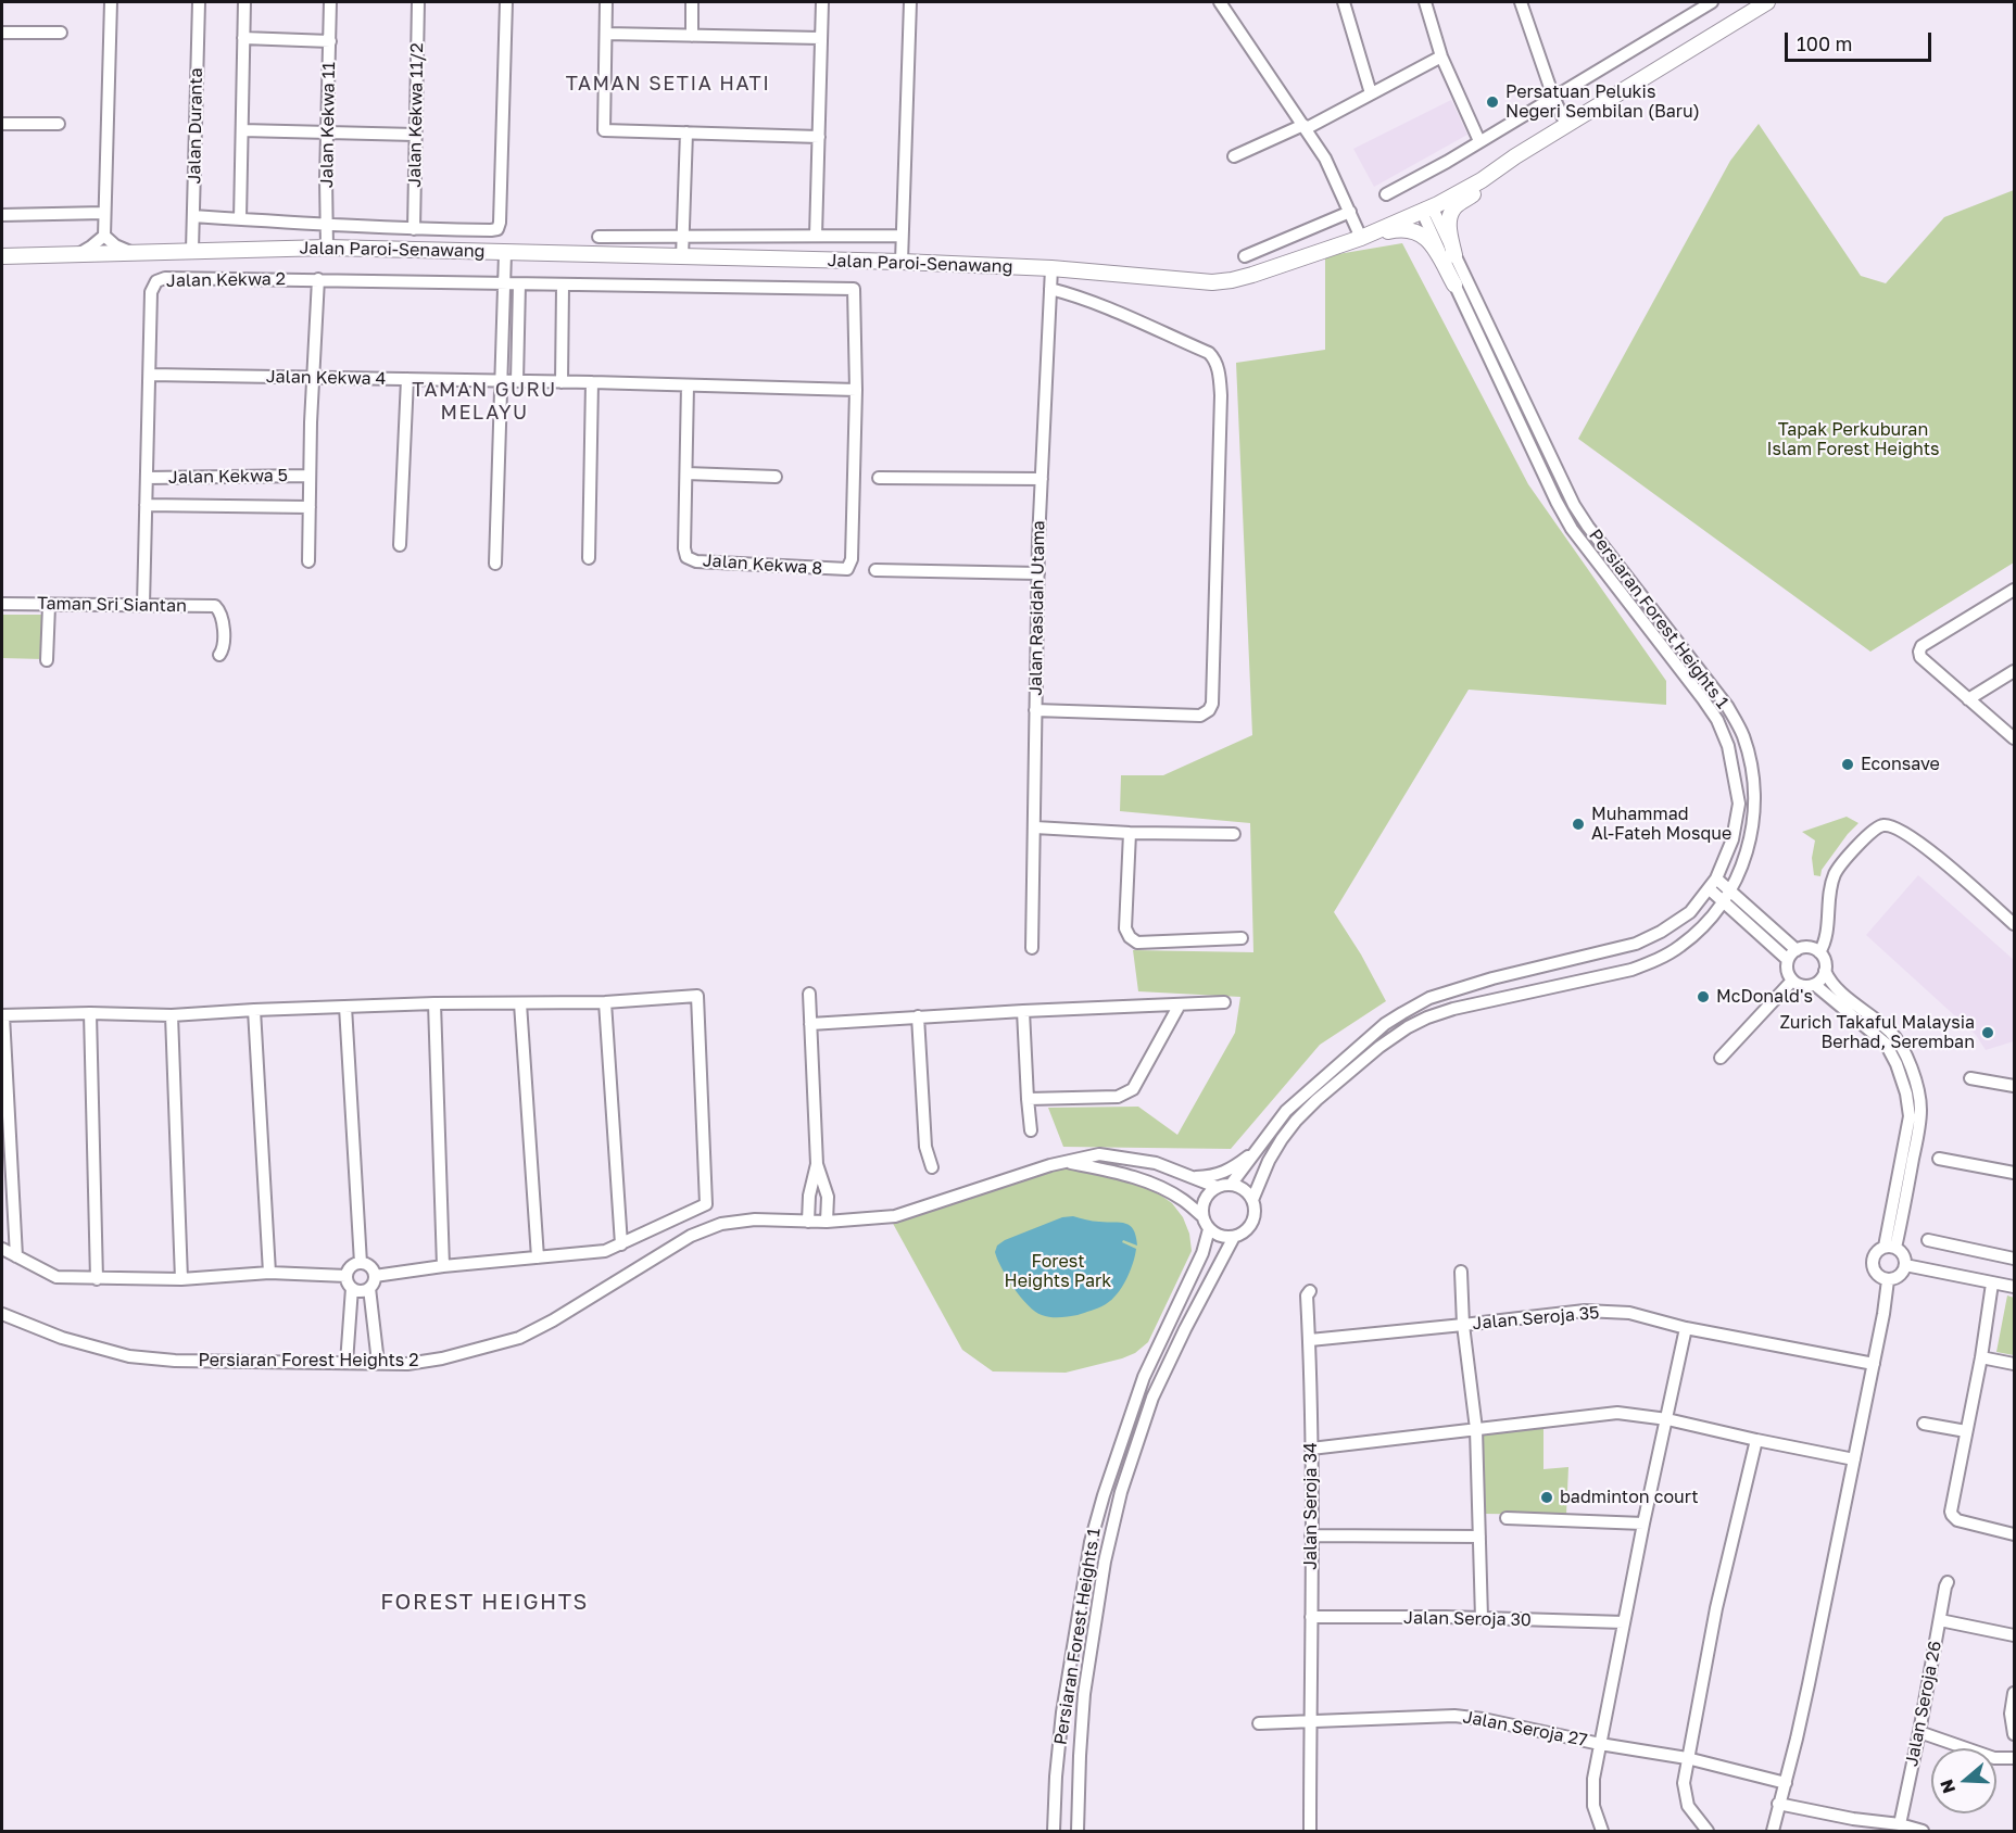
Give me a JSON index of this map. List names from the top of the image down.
{
  "streets": {
    "main road": ["Jalan Paroi-Senawang"],
    "street": [
      "Jalan Kekwa 11/2",
      "Jalan Kekwa 11",
      "Jalan Duranta",
      "Jalan Kekwa 2",
      "Jalan Kekwa 4",
      "Jalan Kekwa 5",
      "Jalan Kekwa 8",
      "Taman Sri Siantan",
      "Jalan Rasidah Utama",
      "Persiaran Forest Heights 1",
      "Jalan Seroja 35",
      "Persiaran Forest Heights 2",
      "Jalan Seroja 34",
      "Jalan Seroja 30",
      "Jalan Seroja 26",
      "Jalan Seroja 27"
    ]
  },
  "crossings": [
    ["Jalan Kekwa 11", "Jalan Paroi-Senawang"],
    ["Jalan Duranta", "Jalan Paroi-Senawang"],
    ["Jalan Paroi-Senawang", "Jalan Rasidah Utama"],
    ["Jalan Paroi-Senawang", "Persiaran Forest Heights 1"],
    ["Jalan Kekwa 2", "Jalan Kekwa 4"],
    ["Jalan Kekwa 2", "Jalan Kekwa 5"],
    ["Jalan Kekwa 2", "Jalan Kekwa 8"],
    ["Jalan Kekwa 2", "Taman Sri Siantan"],
    ["Jalan Kekwa 4", "Jalan Kekwa 8"],
    ["Persiaran Forest Heights 1", "Persiaran Forest Heights 2"],
    ["Jalan Seroja 35", "Jalan Seroja 34"],
    ["Jalan Seroja 34", "Jalan Seroja 30"],
    ["Jalan Seroja 34", "Jalan Seroja 27"]
  ],
  "districts": ["TAMAN SETIA HATI", "TAMAN GURU MELAYU", "FOREST HEIGHTS"],
  "parks": ["Tapak Perkuburan Islam Forest Heights", "Forest Heights Park"],
  "places": [
    "Persatuan Pelukis Negeri Sembilan (Baru)",
    "Econsave",
    "Muhammad Al-Fateh Mosque",
    "McDonald's",
    "Zurich Takaful Malaysia Berhad, Seremban",
    "badminton court"
  ],
  "scale_bar": "100 m",
  "north": "left"
}
